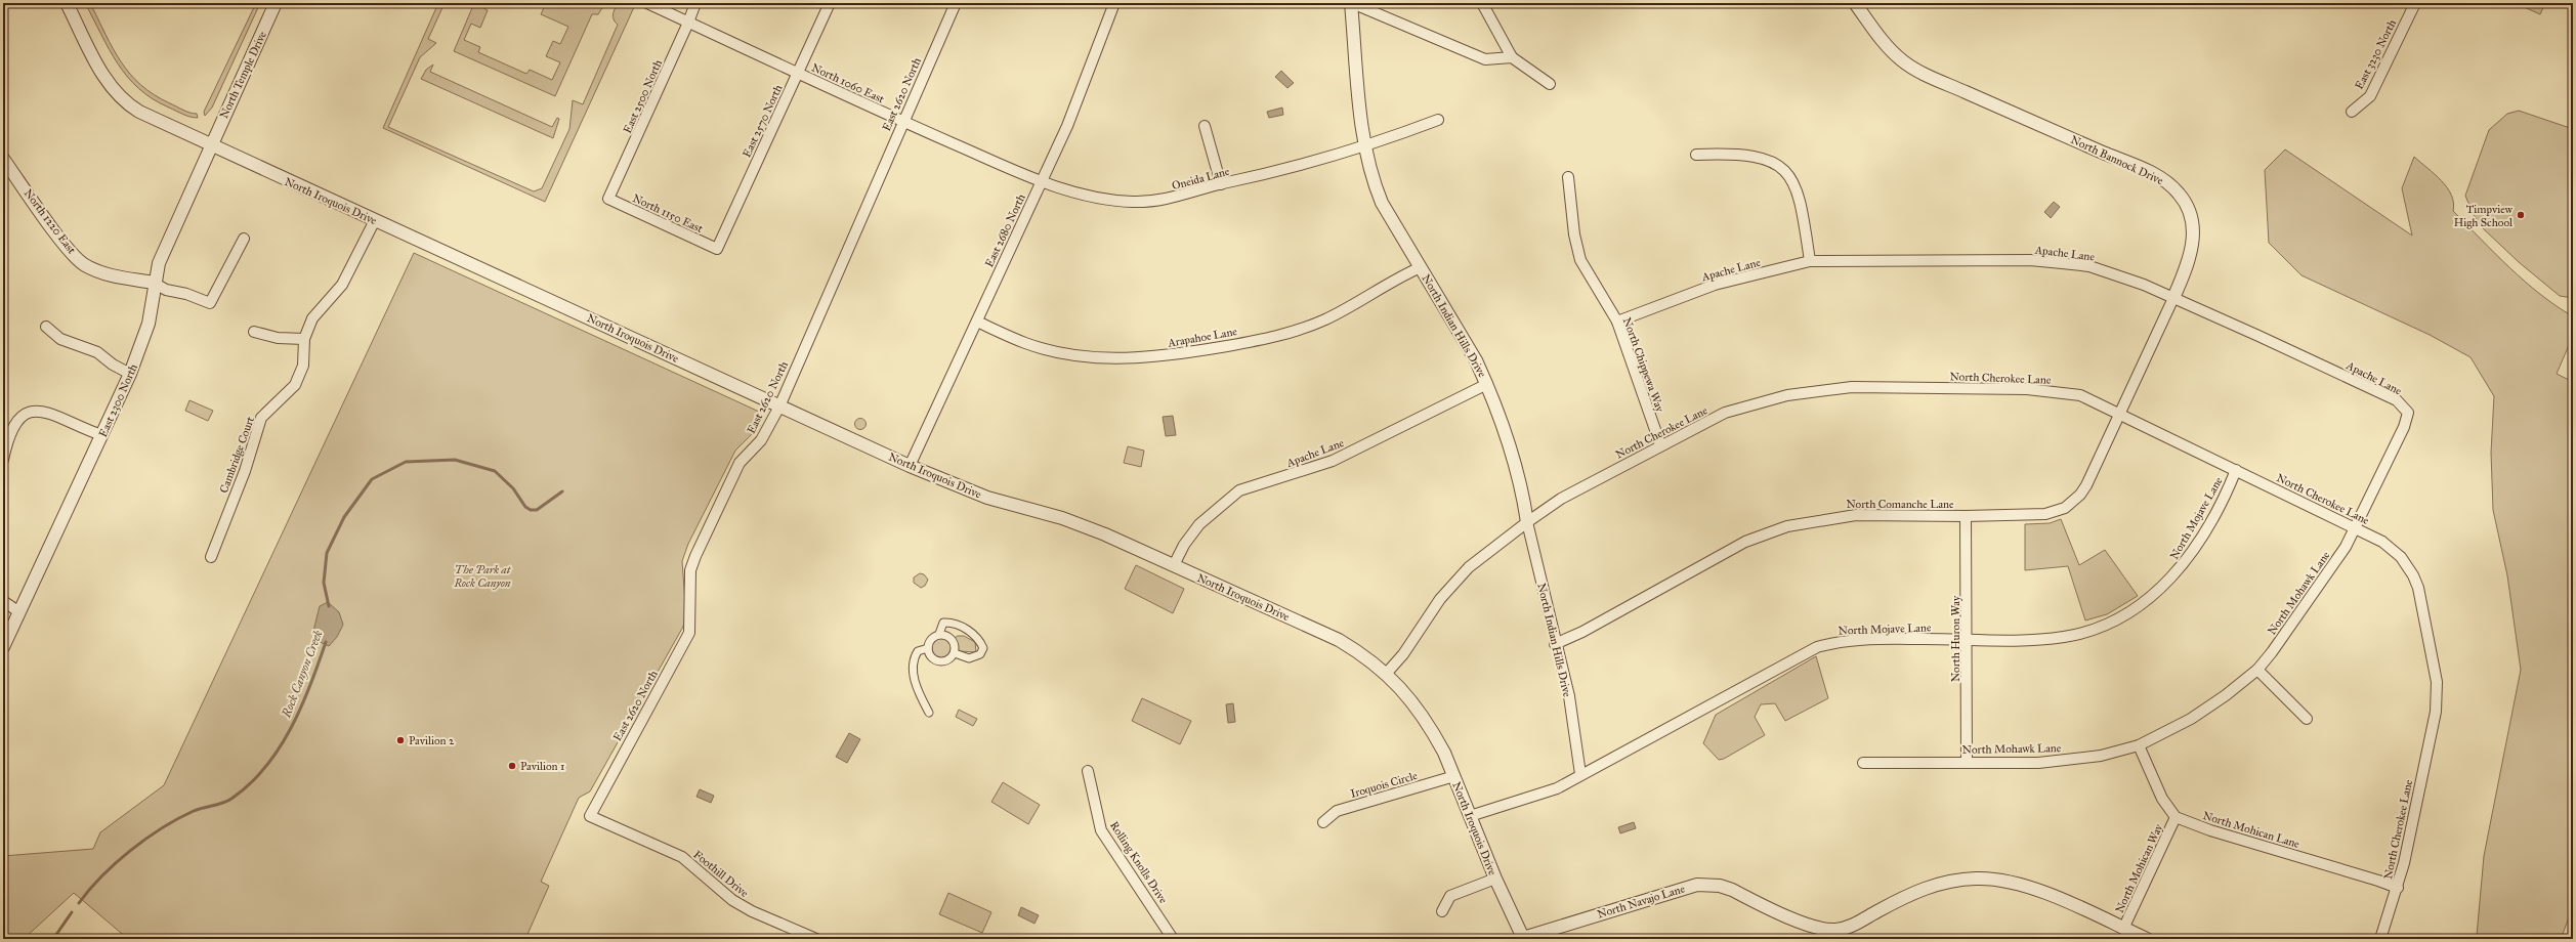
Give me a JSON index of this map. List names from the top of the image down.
{
  "streets": {
    "street": [
      "East 3230 North",
      "North Temple Drive",
      "North 1060 East",
      "East 2620 North",
      "East 2500 North",
      "East 2570 North",
      "North Bannock Drive",
      "Oneida Lane",
      "North Iroquois Drive",
      "North 1150 East",
      "North 1220 East",
      "East 2680 North",
      "Apache Lane",
      "North Indian Hills Drive",
      "Arapahoe Lane",
      "North Chippewa Way",
      "North Cherokee Lane",
      "East 2300 North",
      "Cambridge Court",
      "North Comanche Lane",
      "North Mojave Lane",
      "North Mohawk Lane",
      "North Huron Way",
      "Iroquois Circle",
      "North Mohican Lane",
      "Rolling Knolls Drive",
      "North Mohican Way",
      "Foothill Drive",
      "North Navajo Lane"
    ]
  },
  "crossings": [
    ["North Temple Drive", "North Iroquois Drive"],
    ["North Temple Drive", "East 2300 North"],
    ["North 1060 East", "East 2620 North"],
    ["North 1060 East", "East 2500 North"],
    ["North 1060 East", "East 2570 North"],
    ["North 1060 East", "Oneida Lane"],
    ["North 1060 East", "East 2680 North"],
    ["East 2620 North", "North Iroquois Drive"],
    ["East 2620 North", "Foothill Drive"],
    ["East 2500 North", "North 1150 East"],
    ["East 2570 North", "North 1150 East"],
    ["North Bannock Drive", "Apache Lane"],
    ["North Bannock Drive", "North Cherokee Lane"],
    ["North Bannock Drive", "North Comanche Lane"],
    ["Oneida Lane", "East 2680 North"],
    ["Oneida Lane", "North Indian Hills Drive"],
    ["North Iroquois Drive", "East 2680 North"],
    ["North Iroquois Drive", "Apache Lane"],
    ["North Iroquois Drive", "North Cherokee Lane"],
    ["North Iroquois Drive", "East 2300 North"],
    ["North Iroquois Drive", "Cambridge Court"],
    ["North Iroquois Drive", "North Mojave Lane"],
    ["North Iroquois Drive", "Iroquois Circle"],
    ["North Iroquois Drive", "North Navajo Lane"],
    ["North 1220 East", "East 2300 North"],
    ["East 2680 North", "Arapahoe Lane"],
    ["Apache Lane", "North Indian Hills Drive"],
    ["Apache Lane", "North Chippewa Way"],
    ["Apache Lane", "North Cherokee Lane"],
    ["Apache Lane", "North Mohawk Lane"],
    ["North Indian Hills Drive", "Arapahoe Lane"],
    ["North Indian Hills Drive", "North Cherokee Lane"],
    ["North Indian Hills Drive", "North Comanche Lane"],
    ["North Indian Hills Drive", "North Mojave Lane"],
    ["North Chippewa Way", "North Cherokee Lane"],
    ["North Cherokee Lane", "North Comanche Lane"],
    ["North Cherokee Lane", "North Mojave Lane"],
    ["North Cherokee Lane", "North Mohawk Lane"],
    ["North Cherokee Lane", "North Mohican Lane"],
    ["North Comanche Lane", "North Huron Way"],
    ["North Mojave Lane", "North Huron Way"],
    ["North Mohawk Lane", "North Huron Way"],
    ["North Mohican Lane", "North Mohican Way"],
    ["North Mohican Way", "North Navajo Lane"]
  ],
  "water": ["Rock Canyon Creek"],
  "parks": ["The Park at Rock Canyon"],
  "places": ["Timpview High School", "Pavilion 2", "Pavilion 1"]
}
